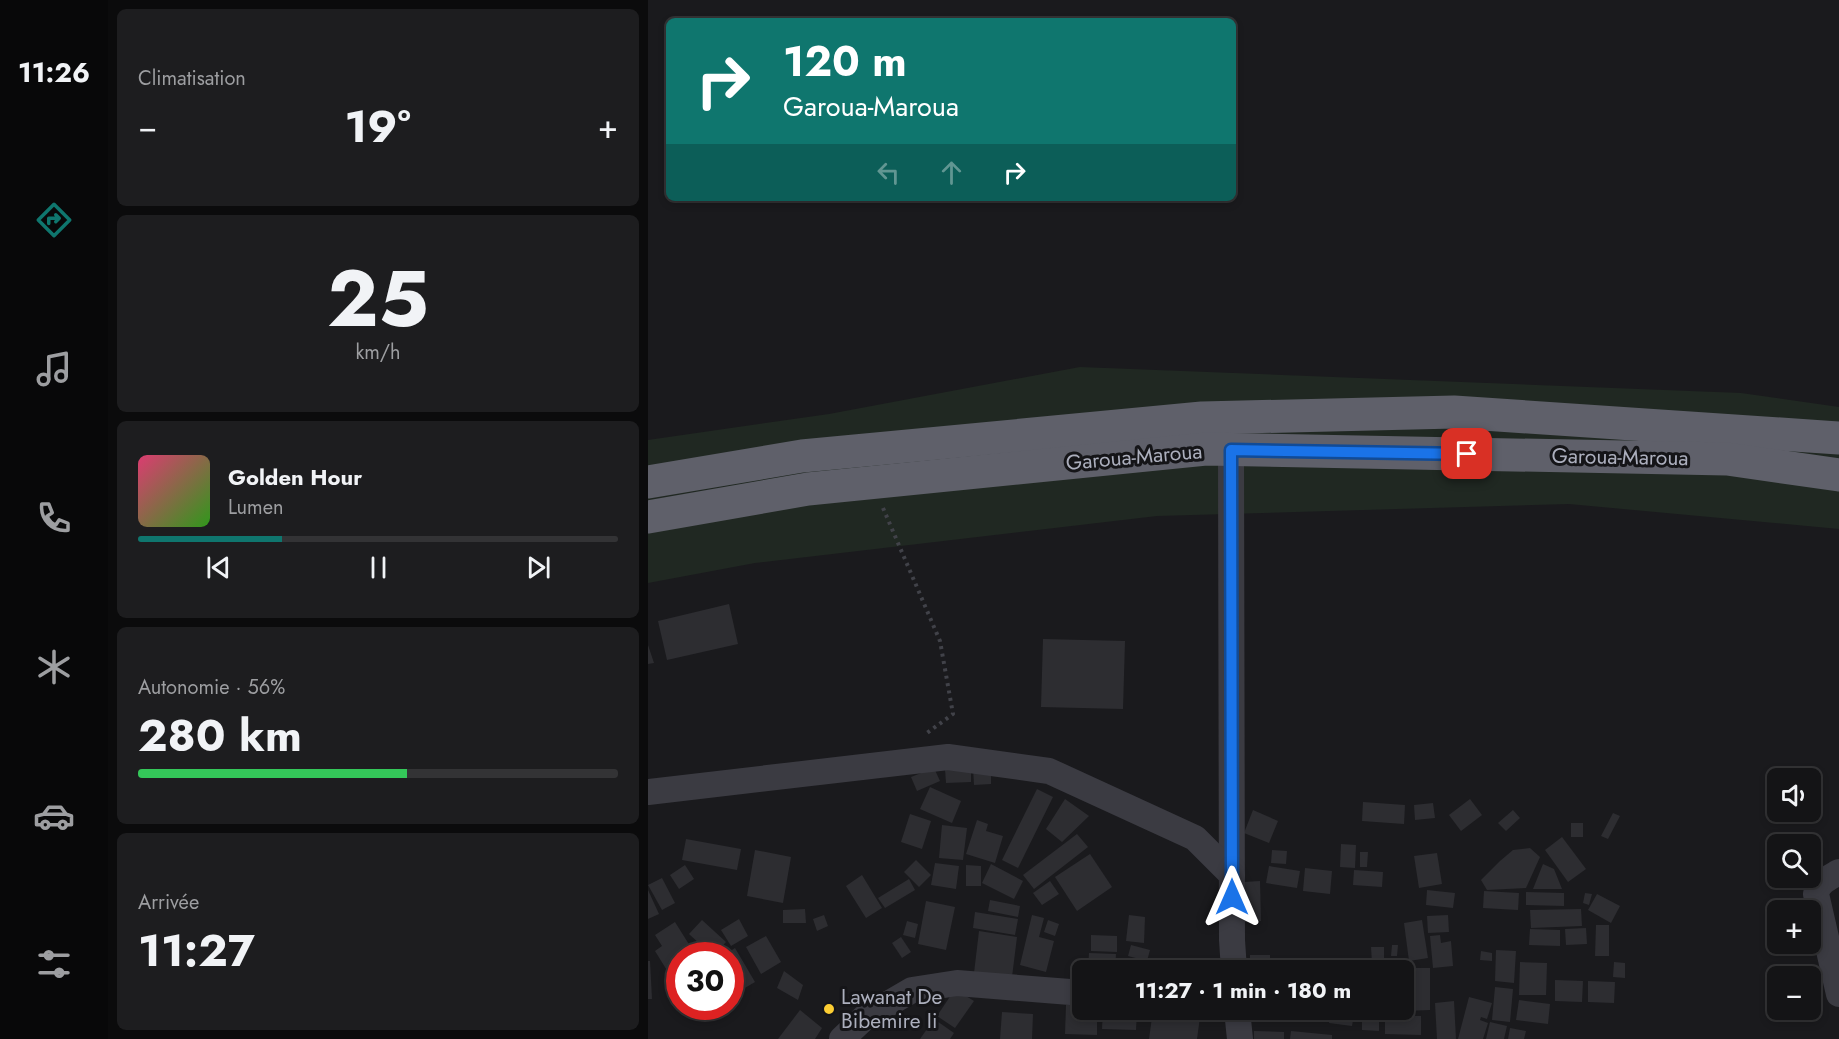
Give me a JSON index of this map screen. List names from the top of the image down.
{
  "streets": {
    "highway": ["Garoua-Maroua"]
  },
  "places": ["Lawanat De Bibemire Ii"],
  "page": {
    "tabs": "11:26",
    "tile": [
      "Climatisation",
      ["25", "km/h"],
      ["Autonomie · 56%", "280 km"],
      ["Arrivée", "11:27"]
    ],
    "turn": ["120 m", "Garoua-Maroua"],
    "heat": ["−", "19°", "+"],
    "song": ["Golden Hour", "Lumen"],
    "map_buttons": ["+", "−"],
    "limit": "30",
    "trip": "11:27 · 1 min · 180 m"
  }
}
